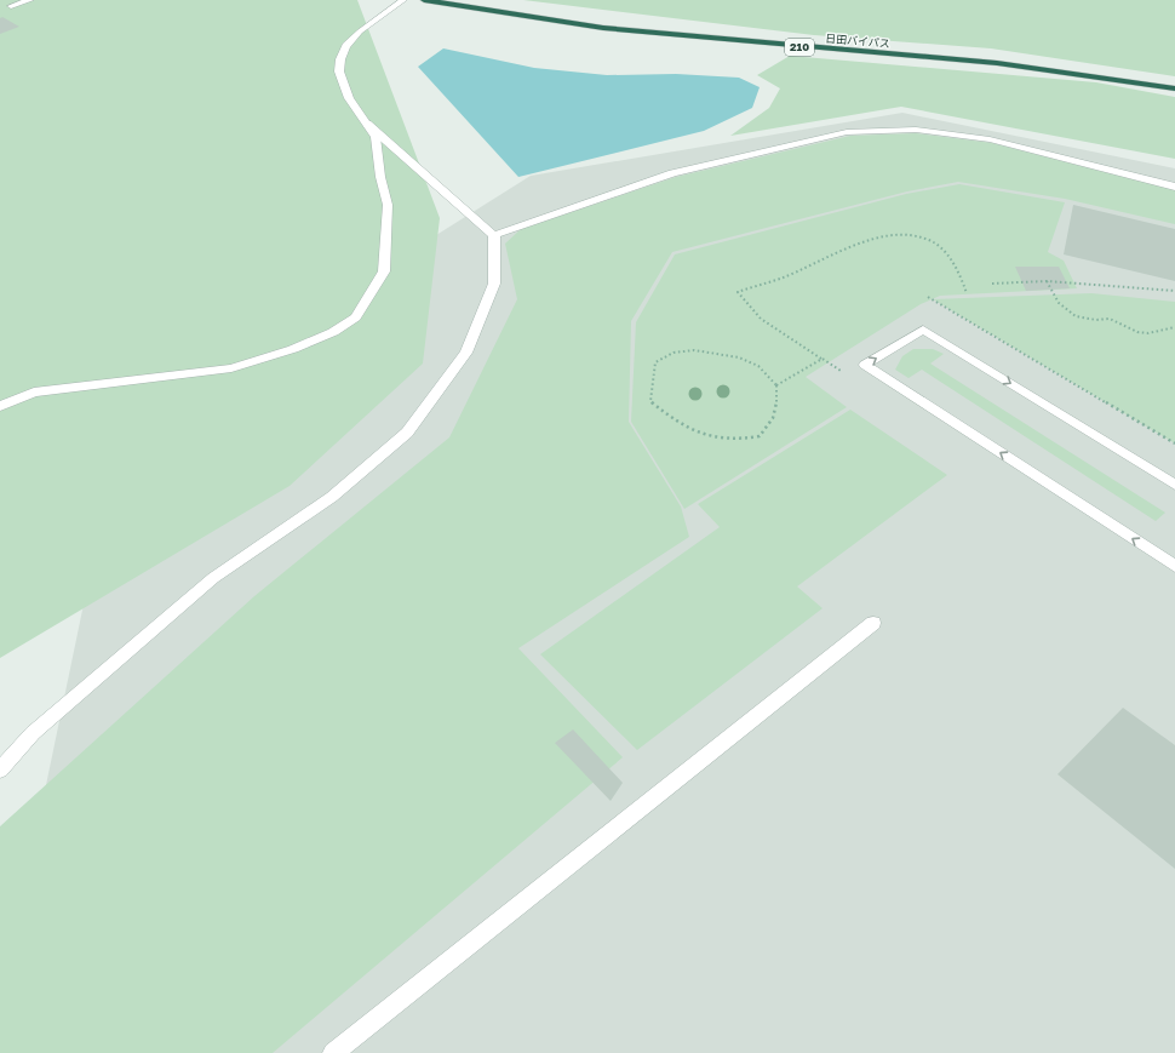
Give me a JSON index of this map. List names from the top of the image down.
{
  "streets": {
    "highway": ["日田バイパス", "210"]
  }
}
